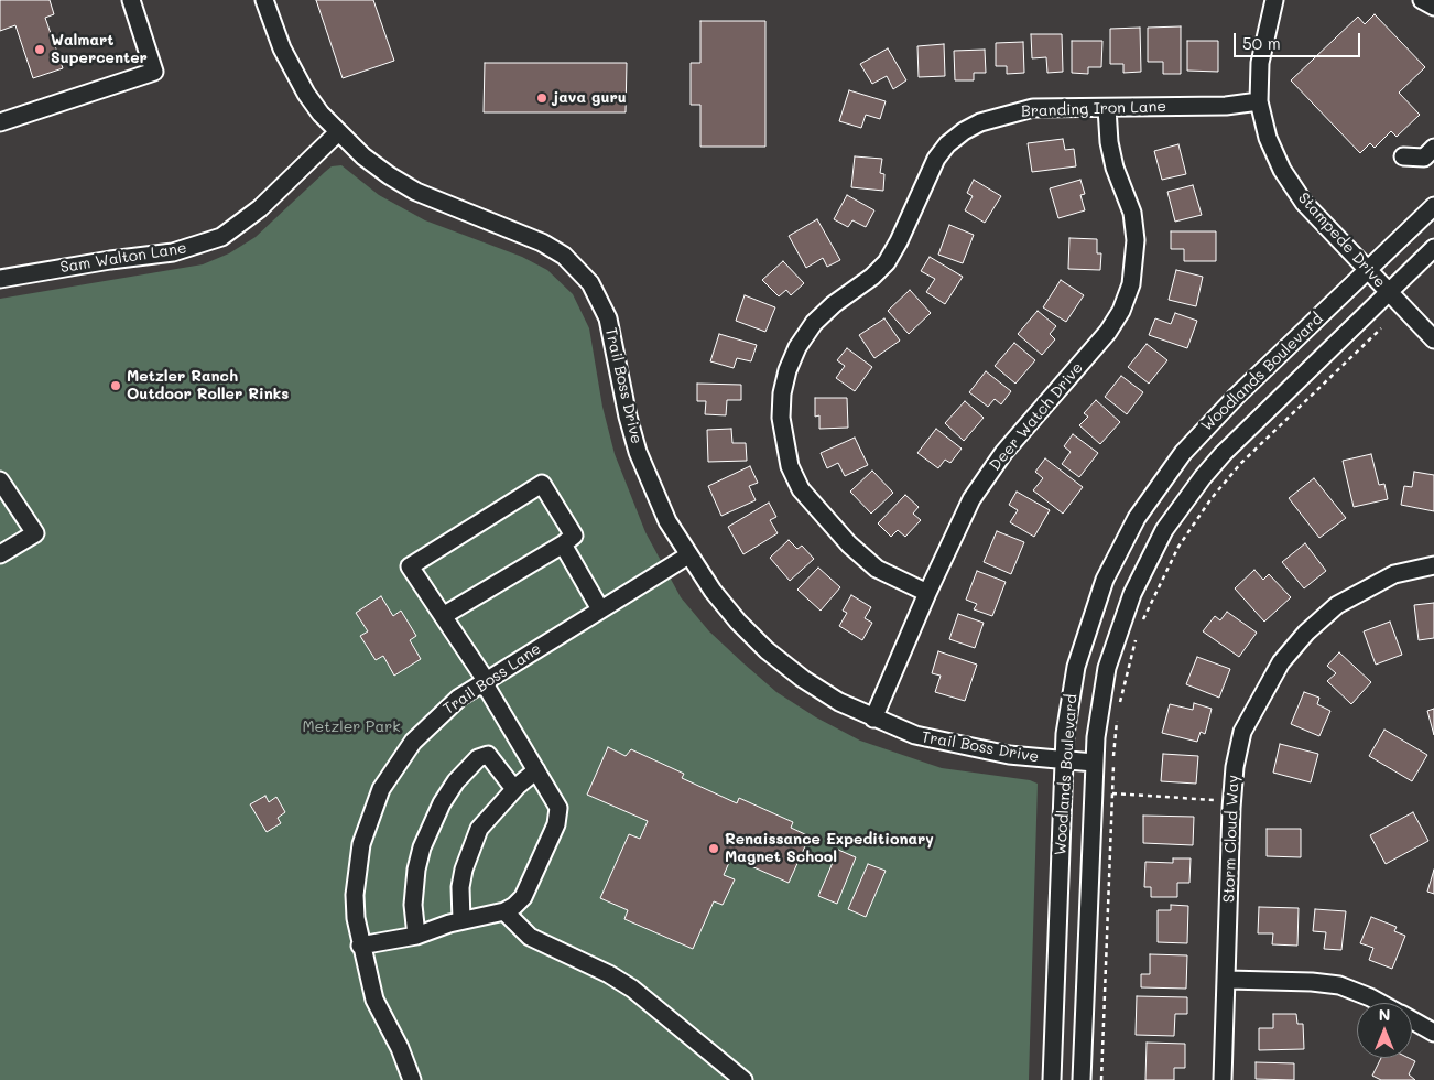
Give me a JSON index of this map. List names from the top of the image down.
{
  "streets": {
    "street": [
      "Branding Iron Lane",
      "Stampede Drive",
      "Sam Walton Lane",
      "Woodlands Boulevard",
      "Trail Boss Drive",
      "Deer Watch Drive",
      "Trail Boss Lane",
      "Storm Cloud Way"
    ]
  },
  "crossings": [
    ["Branding Iron Lane", "Stampede Drive"],
    ["Branding Iron Lane", "Deer Watch Drive"],
    ["Stampede Drive", "Woodlands Boulevard"],
    ["Sam Walton Lane", "Trail Boss Drive"],
    ["Woodlands Boulevard", "Trail Boss Drive"],
    ["Trail Boss Drive", "Deer Watch Drive"],
    ["Trail Boss Drive", "Trail Boss Lane"]
  ],
  "parks": ["Metzler Park"],
  "places": [
    "Walmart Supercenter",
    "java guru",
    "Metzler Ranch Outdoor Roller Rinks",
    "Renaissance Expeditionary Magnet School"
  ],
  "scale_bar": "50 m",
  "north": "top"
}
